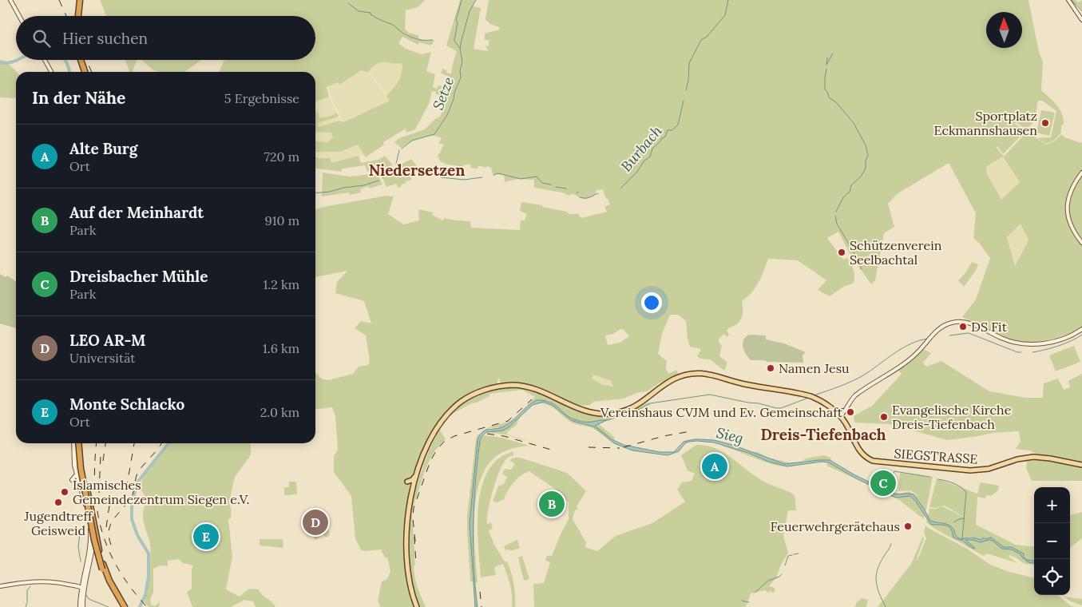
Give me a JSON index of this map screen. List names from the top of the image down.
{
  "streets": {
    "main road": ["SIEGSTRASSE"]
  },
  "districts": ["Niedersetzen", "Dreis-Tiefenbach"],
  "water": ["Setze", "Burbach", "Sieg"],
  "places": [
    "Sportplatz Eckmannshausen",
    "Schützenverein Seelbachtal",
    "DS Fit",
    "Namen Jesu",
    "Vereinshaus CVJM und Ev. Gemeinschaft",
    "Evangelische Kirche Dreis-Tiefenbach",
    "Islamisches Gemeindezentrum Siegen e.V.",
    "Jugendtreff Geisweid",
    "Feuerwehrgerätehaus"
  ],
  "north": "top",
  "page": {
    "search": "Hier suchen",
    "heading": ["In der Nähe", "5 Ergebnisse"],
    "list": [
      {
        "mark": "A",
        "name": "Alte Burg",
        "note": "Ort",
        "value": "720 m"
      },
      {
        "mark": "B",
        "name": "Auf der Meinhardt",
        "note": "Park",
        "value": "910 m"
      },
      {
        "mark": "C",
        "name": "Dreisbacher Mühle",
        "note": "Park",
        "value": "1.2 km"
      },
      {
        "mark": "D",
        "name": "LEO AR-M",
        "note": "Universität",
        "value": "1.6 km"
      },
      {
        "mark": "E",
        "name": "Monte Schlacko",
        "note": "Ort",
        "value": "2.0 km"
      }
    ],
    "pins": [
      "A",
      "C",
      "B",
      "D",
      "E"
    ],
    "map_buttons": ["+", "−"]
  }
}
